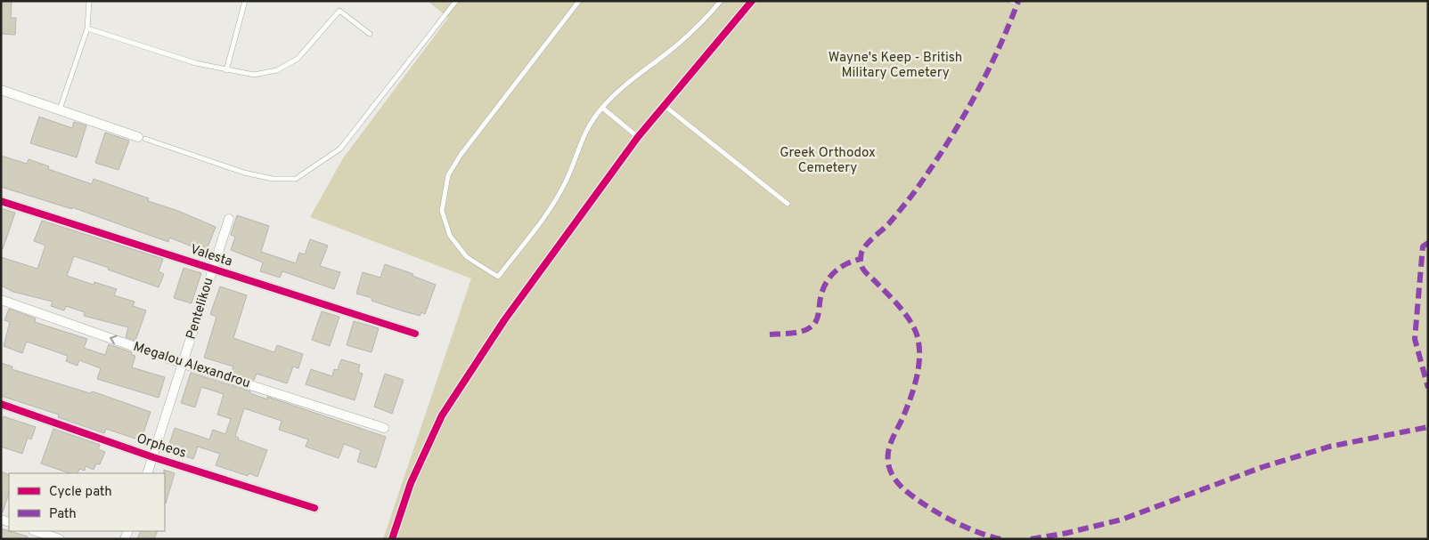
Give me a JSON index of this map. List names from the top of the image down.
{
  "streets": {
    "street": [
      "Valesta",
      "Pentelikou",
      "Megalou Alexandrou",
      "Orpheos"
    ]
  },
  "crossings": [
    ["Valesta", "Pentelikou"],
    ["Pentelikou", "Megalou Alexandrou"],
    ["Pentelikou", "Orpheos"]
  ],
  "one_way": ["Megalou Alexandrou"],
  "parks": ["Wayne's Keep - British Military Cemetery", "Greek Orthodox Cemetery"],
  "legend": ["Cycle path", "Path"]
}
